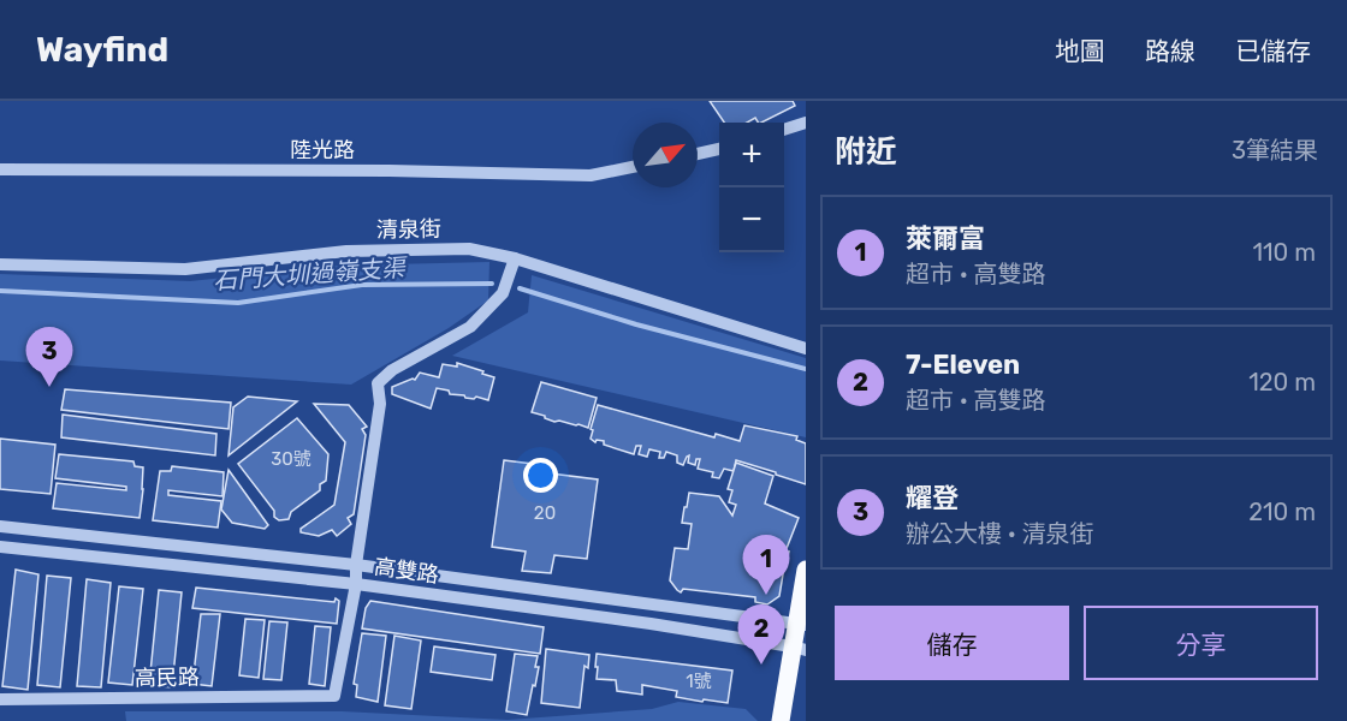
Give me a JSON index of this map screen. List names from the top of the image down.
{
  "streets": {
    "street": [
      "陸光路",
      "清泉街",
      "高雙路",
      "高民路"
    ]
  },
  "crossings": [
    ["高雙路", "高民路"]
  ],
  "water": ["石門大圳過嶺支渠"],
  "house_numbers": ["30號", "20", "1號"],
  "north": "top right",
  "page": {
    "header": "Wayfind",
    "nav": ["地圖", "路線", "已儲存"],
    "heading": ["附近", "3筆結果"],
    "map_buttons": ["+", "−"],
    "list": [
      {
        "mark": "1",
        "name": "萊爾富",
        "note": "超市 · 高雙路",
        "value": "110 m"
      },
      {
        "mark": "2",
        "name": "7-Eleven",
        "note": "超市 · 高雙路",
        "value": "120 m"
      },
      {
        "mark": "3",
        "name": "耀登",
        "note": "辦公大樓 · 清泉街",
        "value": "210 m"
      }
    ],
    "pins": ["3", "1", "2"],
    "buttons": ["儲存", "分享"]
  }
}
